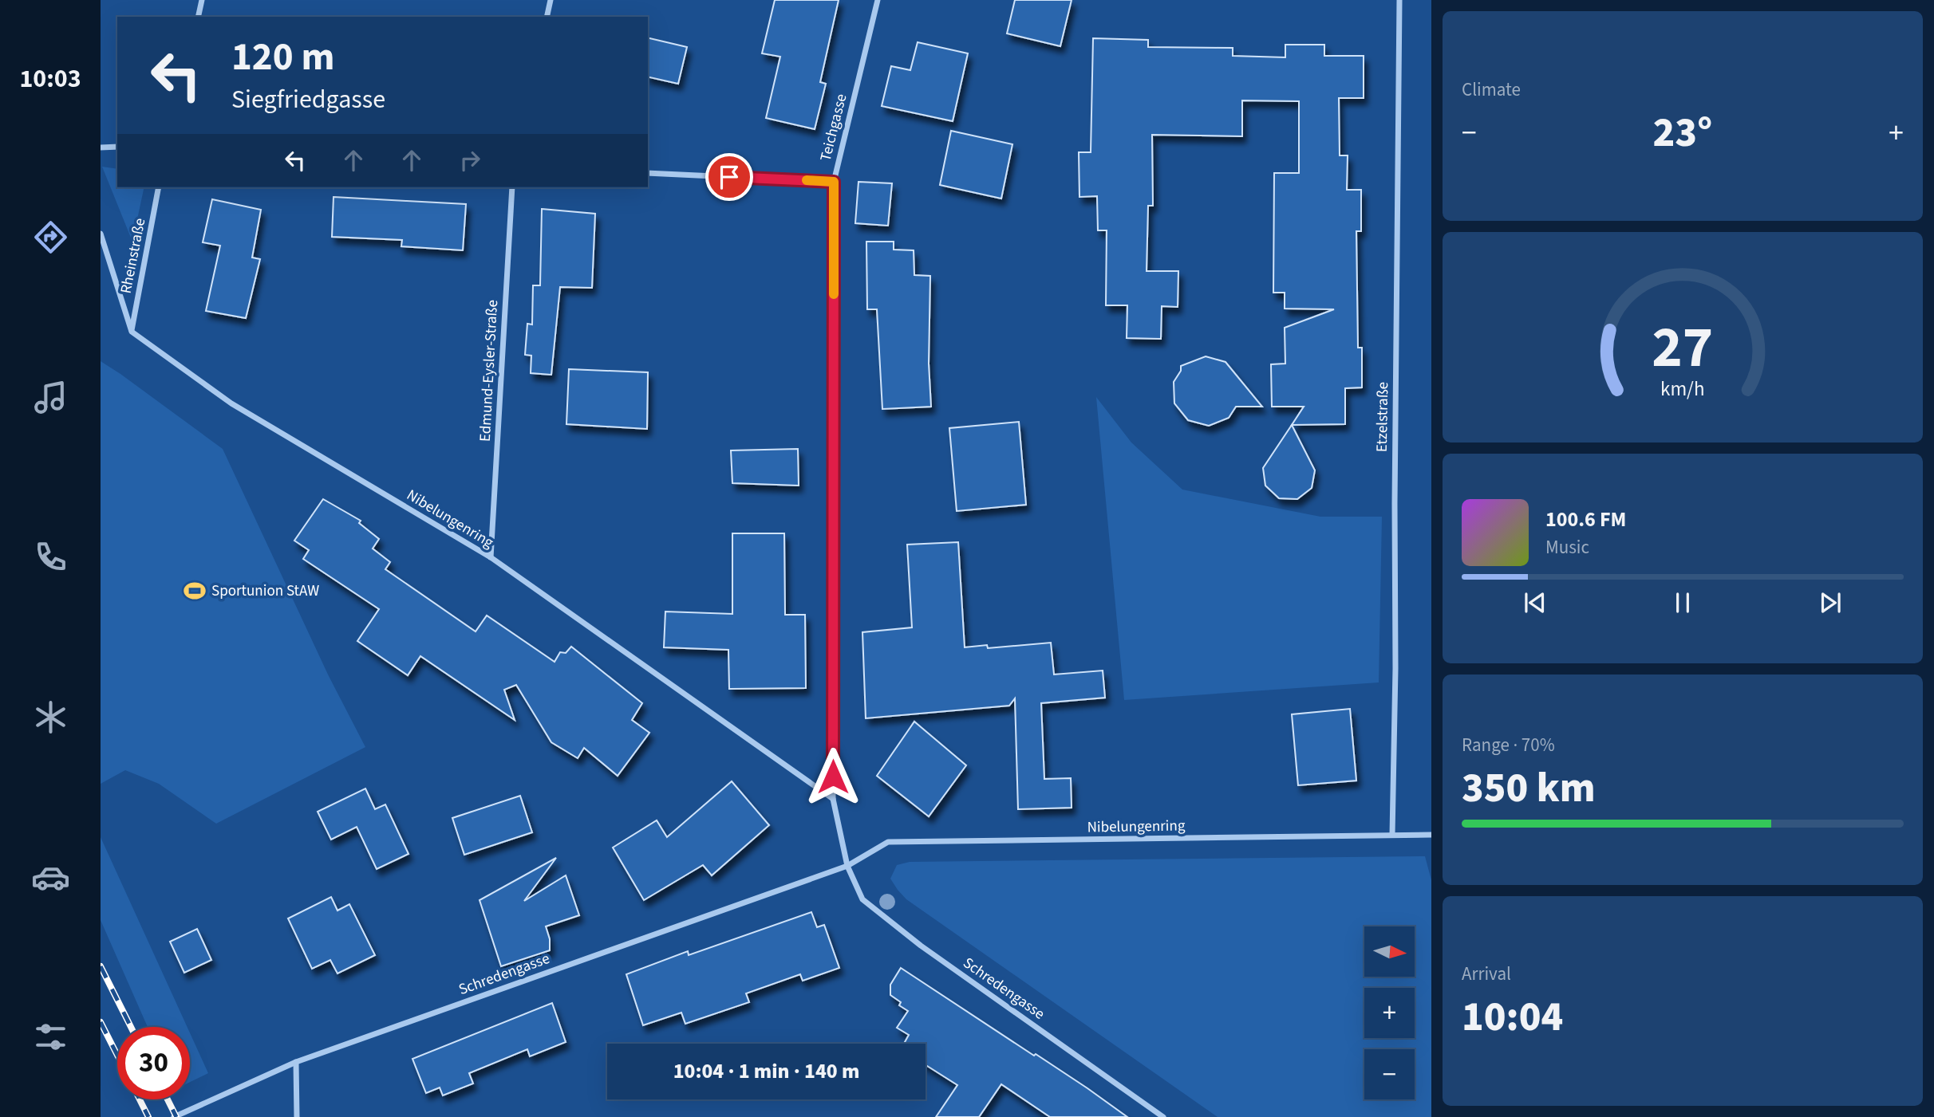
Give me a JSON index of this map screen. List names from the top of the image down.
{
  "streets": {
    "street": [
      "Teichgasse",
      "Rheinstraße",
      "Edmund-Eysler-Straße",
      "Etzelstraße",
      "Nibelungenring",
      "Schredengasse"
    ]
  },
  "crossings": [
    ["Teichgasse", "Nibelungenring"],
    ["Teichgasse", "Schredengasse"],
    ["Rheinstraße", "Nibelungenring"],
    ["Edmund-Eysler-Straße", "Nibelungenring"],
    ["Etzelstraße", "Nibelungenring"],
    ["Nibelungenring", "Schredengasse"]
  ],
  "places": {
    "sports": ["Sportunion StAW"]
  },
  "north": "right",
  "page": {
    "tabs": "10:03",
    "tile": [
      "Climate",
      ["Range · 70%", "350 km"],
      ["Arrival", "10:04"]
    ],
    "turn": ["120 m", "Siegfriedgasse"],
    "heat": ["−", "23°", "+"],
    "song": ["100.6 FM", "Music"],
    "map_buttons": ["+", "−"],
    "limit": "30",
    "trip": "10:04 · 1 min · 140 m",
    "gauge": ["27", "km/h"]
  }
}
